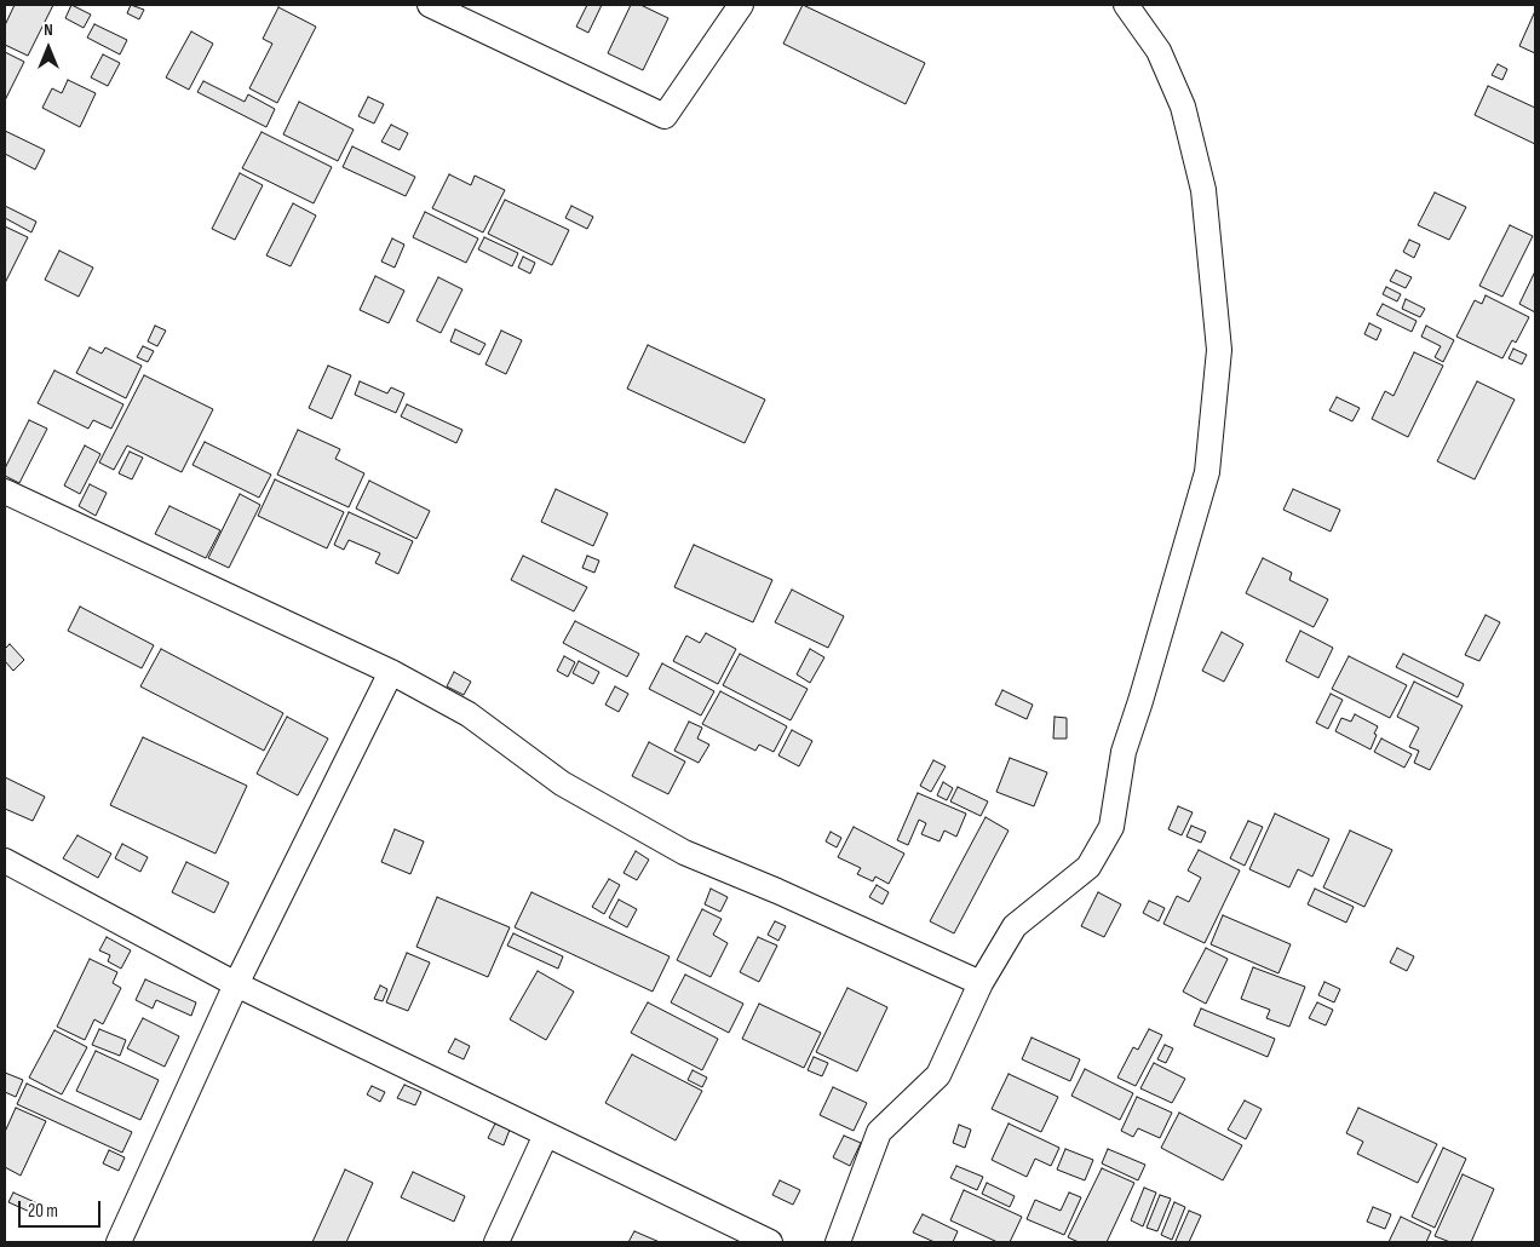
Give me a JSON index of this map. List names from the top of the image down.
{
  "scale_bar": "20 m",
  "north": "top"
}
